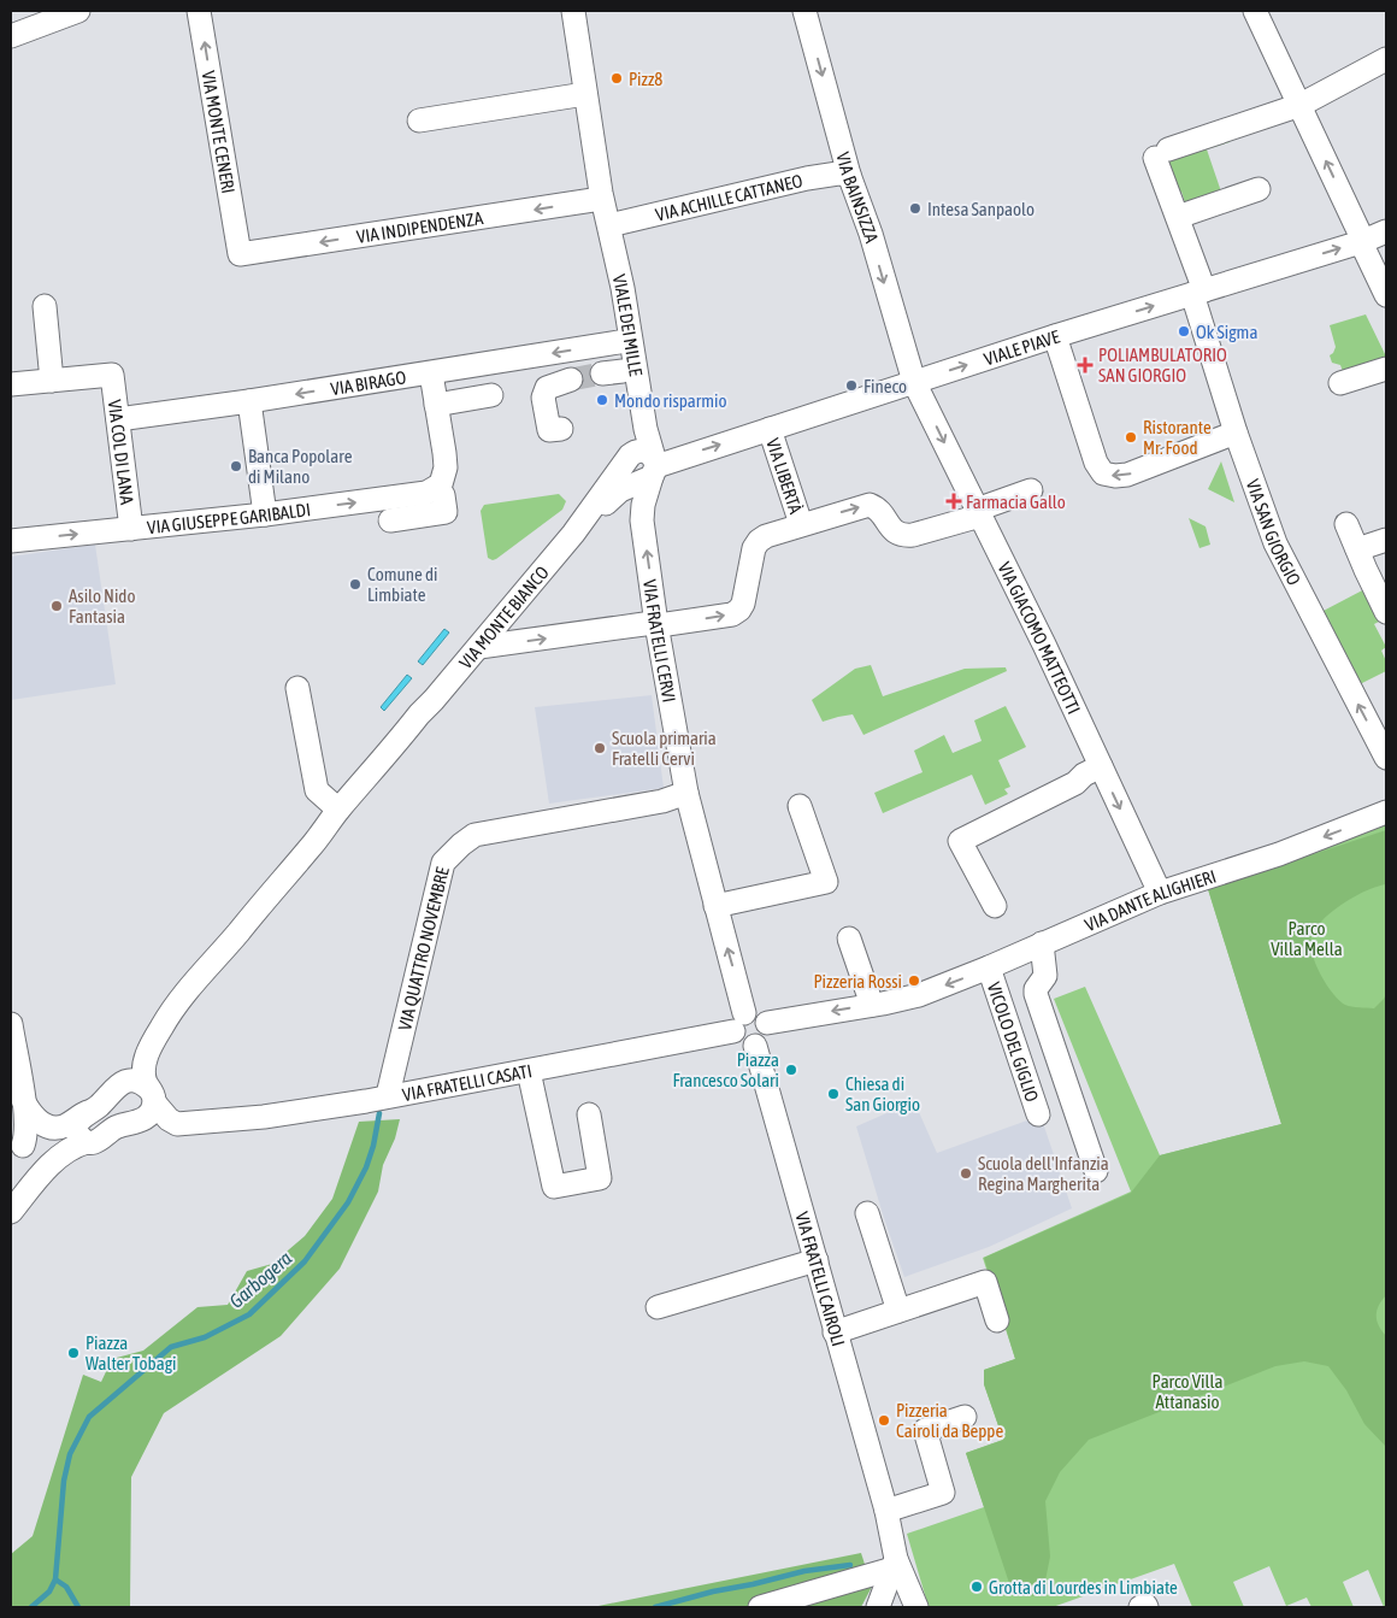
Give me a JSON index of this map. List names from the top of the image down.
{
  "streets": {
    "street": [
      "VIA MONTE CENERI",
      "VIA ACHILLE CATTANEO",
      "VIA BAINSIZZA",
      "VIA INDIPENDENZA",
      "VIALE DEI MILLE",
      "VIALE PIAVE",
      "VIA BIRAGO",
      "VIA COL DI LANA",
      "VIA LIBERTÀ",
      "VIA GIUSEPPE GARIBALDI",
      "VIA SAN GIORGIO",
      "VIA MONTE BIANCO",
      "VIA GIACOMO MATTEOTTI",
      "VIA FRATELLI CERVI",
      "VIA DANTE ALIGHIERI",
      "VIA QUATTRO NOVEMBRE",
      "VICOLO DEL GIGLIO",
      "VIA FRATELLI CASATI",
      "VIA FRATELLI CAIROLI"
    ]
  },
  "crossings": [
    ["VIA MONTE CENERI", "VIA INDIPENDENZA"],
    ["VIA ACHILLE CATTANEO", "VIA BAINSIZZA"],
    ["VIA ACHILLE CATTANEO", "VIALE DEI MILLE"],
    ["VIA BAINSIZZA", "VIALE PIAVE"],
    ["VIA BAINSIZZA", "VIA GIACOMO MATTEOTTI"],
    ["VIA INDIPENDENZA", "VIALE DEI MILLE"],
    ["VIALE DEI MILLE", "VIALE PIAVE"],
    ["VIALE DEI MILLE", "VIA BIRAGO"],
    ["VIALE DEI MILLE", "VIA FRATELLI CERVI"],
    ["VIALE PIAVE", "VIA LIBERTÀ"],
    ["VIALE PIAVE", "VIA SAN GIORGIO"],
    ["VIALE PIAVE", "VIA GIACOMO MATTEOTTI"],
    ["VIALE PIAVE", "VIA FRATELLI CERVI"],
    ["VIA BIRAGO", "VIA COL DI LANA"],
    ["VIA COL DI LANA", "VIA GIUSEPPE GARIBALDI"],
    ["VIA MONTE BIANCO", "VIA FRATELLI CASATI"],
    ["VIA GIACOMO MATTEOTTI", "VIA DANTE ALIGHIERI"],
    ["VIA FRATELLI CERVI", "VIA QUATTRO NOVEMBRE"],
    ["VIA FRATELLI CERVI", "VIA FRATELLI CASATI"],
    ["VIA FRATELLI CERVI", "VIA FRATELLI CAIROLI"],
    ["VIA DANTE ALIGHIERI", "VICOLO DEL GIGLIO"],
    ["VIA QUATTRO NOVEMBRE", "VIA FRATELLI CASATI"],
    ["VIA FRATELLI CASATI", "VIA FRATELLI CAIROLI"]
  ],
  "one_way": [
    "VIA MONTE CENERI",
    "VIA BAINSIZZA",
    "VIA BIRAGO",
    "VIA SAN GIORGIO",
    "VIA GIACOMO MATTEOTTI",
    "VIA FRATELLI CERVI",
    "VIA DANTE ALIGHIERI"
  ],
  "water": ["Garbogera"],
  "parks": ["Parco Villa Mella", "Parco Villa Attanasio"],
  "places": {
    "other": [
      "Pizz8",
      "Intesa Sanpaolo",
      "Ok Sigma",
      "Fineco",
      "Mondo risparmio",
      "Ristorante Mr. Food",
      "Banca Popolare di Milano",
      "Comune di Limbiate",
      "Asilo Nido Fantasia",
      "Scuola primaria Fratelli Cervi",
      "Pizzeria Rossi",
      "Piazza Francesco Solari",
      "Chiesa di San Giorgio",
      "Scuola dell'Infanzia Regina Margherita",
      "Piazza Walter Tobagi",
      "Pizzeria Cairoli da Beppe",
      "Grotta di Lourdes in Limbiate"
    ],
    "health": ["POLIAMBULATORIO SAN GIORGIO", "Farmacia Gallo"]
  }
}
